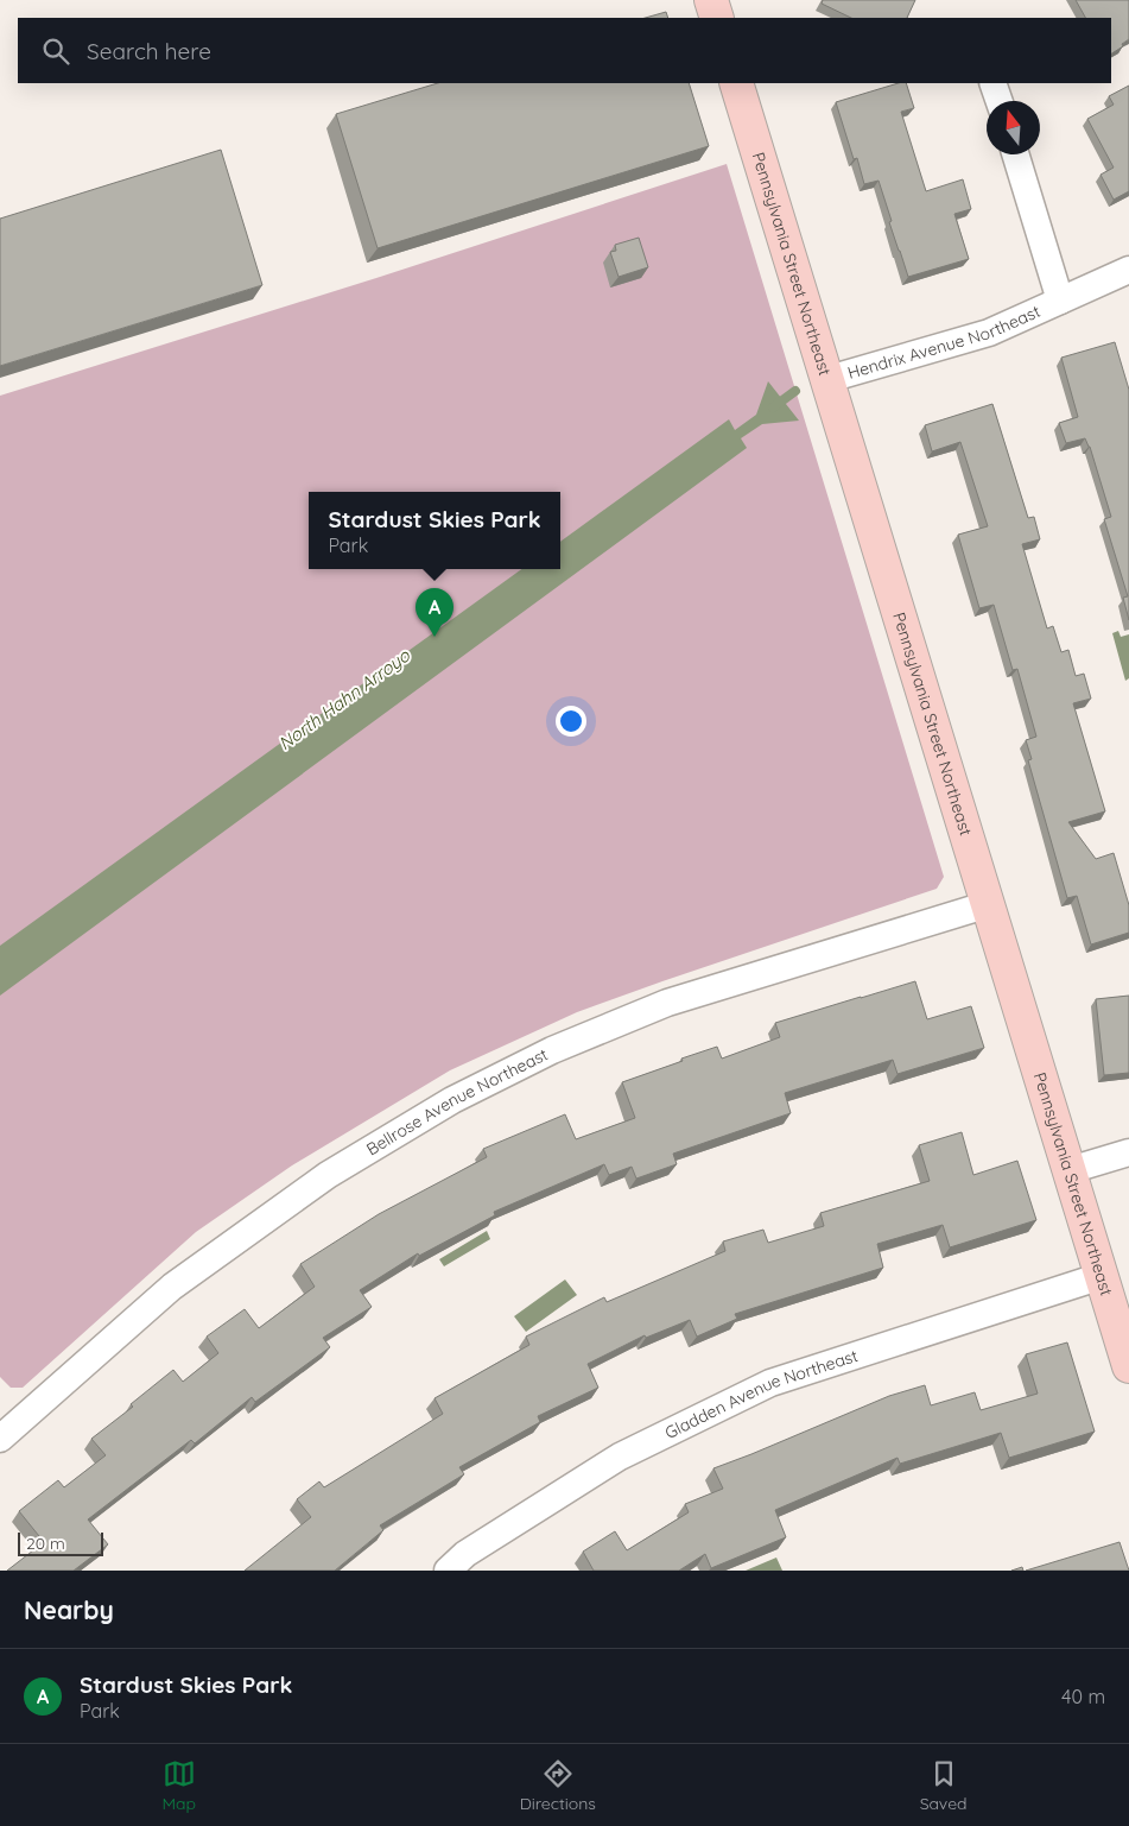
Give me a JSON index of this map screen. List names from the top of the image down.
{
  "streets": {
    "street": [
      "Pennsylvania Street Northeast",
      "Hendrix Avenue Northeast",
      "Bellrose Avenue Northeast",
      "Gladden Avenue Northeast"
    ]
  },
  "crossings": [
    ["Pennsylvania Street Northeast", "Hendrix Avenue Northeast"],
    ["Pennsylvania Street Northeast", "Bellrose Avenue Northeast"],
    ["Pennsylvania Street Northeast", "Gladden Avenue Northeast"]
  ],
  "water": ["North Hahn Arroyo"],
  "scale_bar": "20 m",
  "north": "top",
  "page": {
    "search": "Search here",
    "popup": ["Stardust Skies Park", "Park"],
    "pins": "A",
    "scale": "20 m",
    "heading": "Nearby",
    "list": [
      {
        "mark": "A",
        "name": "Stardust Skies Park",
        "note": "Park",
        "value": "40 m"
      }
    ],
    "nav": ["Map", "Directions", "Saved"]
  }
}
